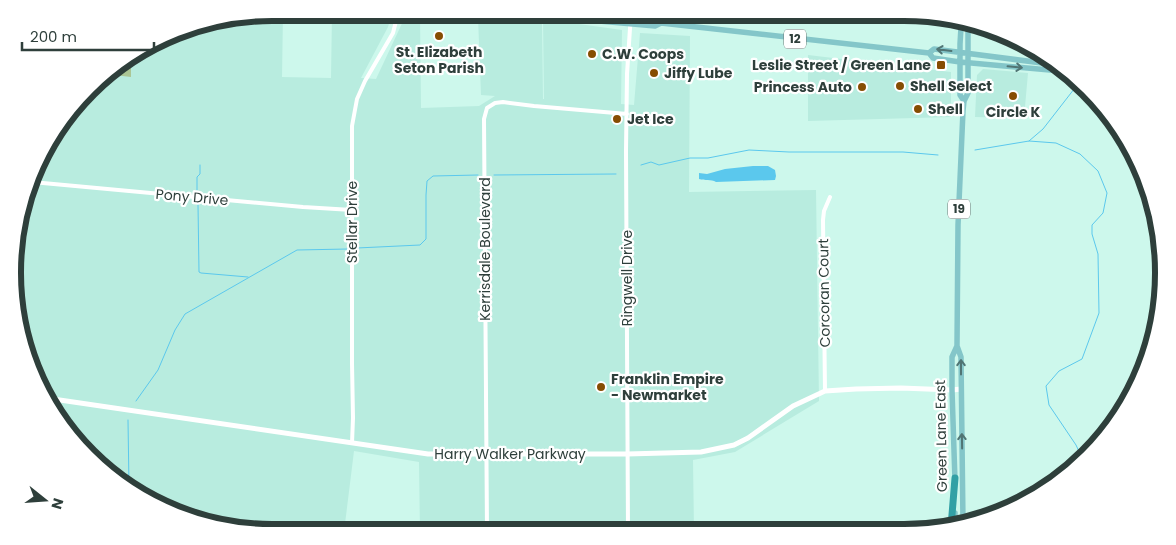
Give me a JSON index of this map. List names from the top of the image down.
{
  "streets": {
    "main road": ["12", "19", "Green Lane East"],
    "street": [
      "Pony Drive",
      "Stellar Drive",
      "Kerrisdale Boulevard",
      "Ringwell Drive",
      "Corcoran Court",
      "Harry Walker Parkway"
    ]
  },
  "crossings": [
    ["12", "Ringwell Drive"],
    ["12", "Green Lane East"],
    ["Pony Drive", "Stellar Drive"],
    ["Stellar Drive", "Harry Walker Parkway"],
    ["Kerrisdale Boulevard", "Ringwell Drive"],
    ["Kerrisdale Boulevard", "Harry Walker Parkway"],
    ["Ringwell Drive", "Harry Walker Parkway"],
    ["Corcoran Court", "Harry Walker Parkway"],
    ["Green Lane East", "Harry Walker Parkway"]
  ],
  "places": {
    "other": [
      "St. Elizabeth Seton Parish",
      "C.W. Coops",
      "Jiffy Lube",
      "Shell Select",
      "Princess Auto",
      "Circle K",
      "Shell",
      "Jet Ice",
      "Franklin Empire - Newmarket"
    ],
    "transit": ["Leslie Street / Green Lane"]
  },
  "scale_bar": "200 m",
  "north": "right"
}
